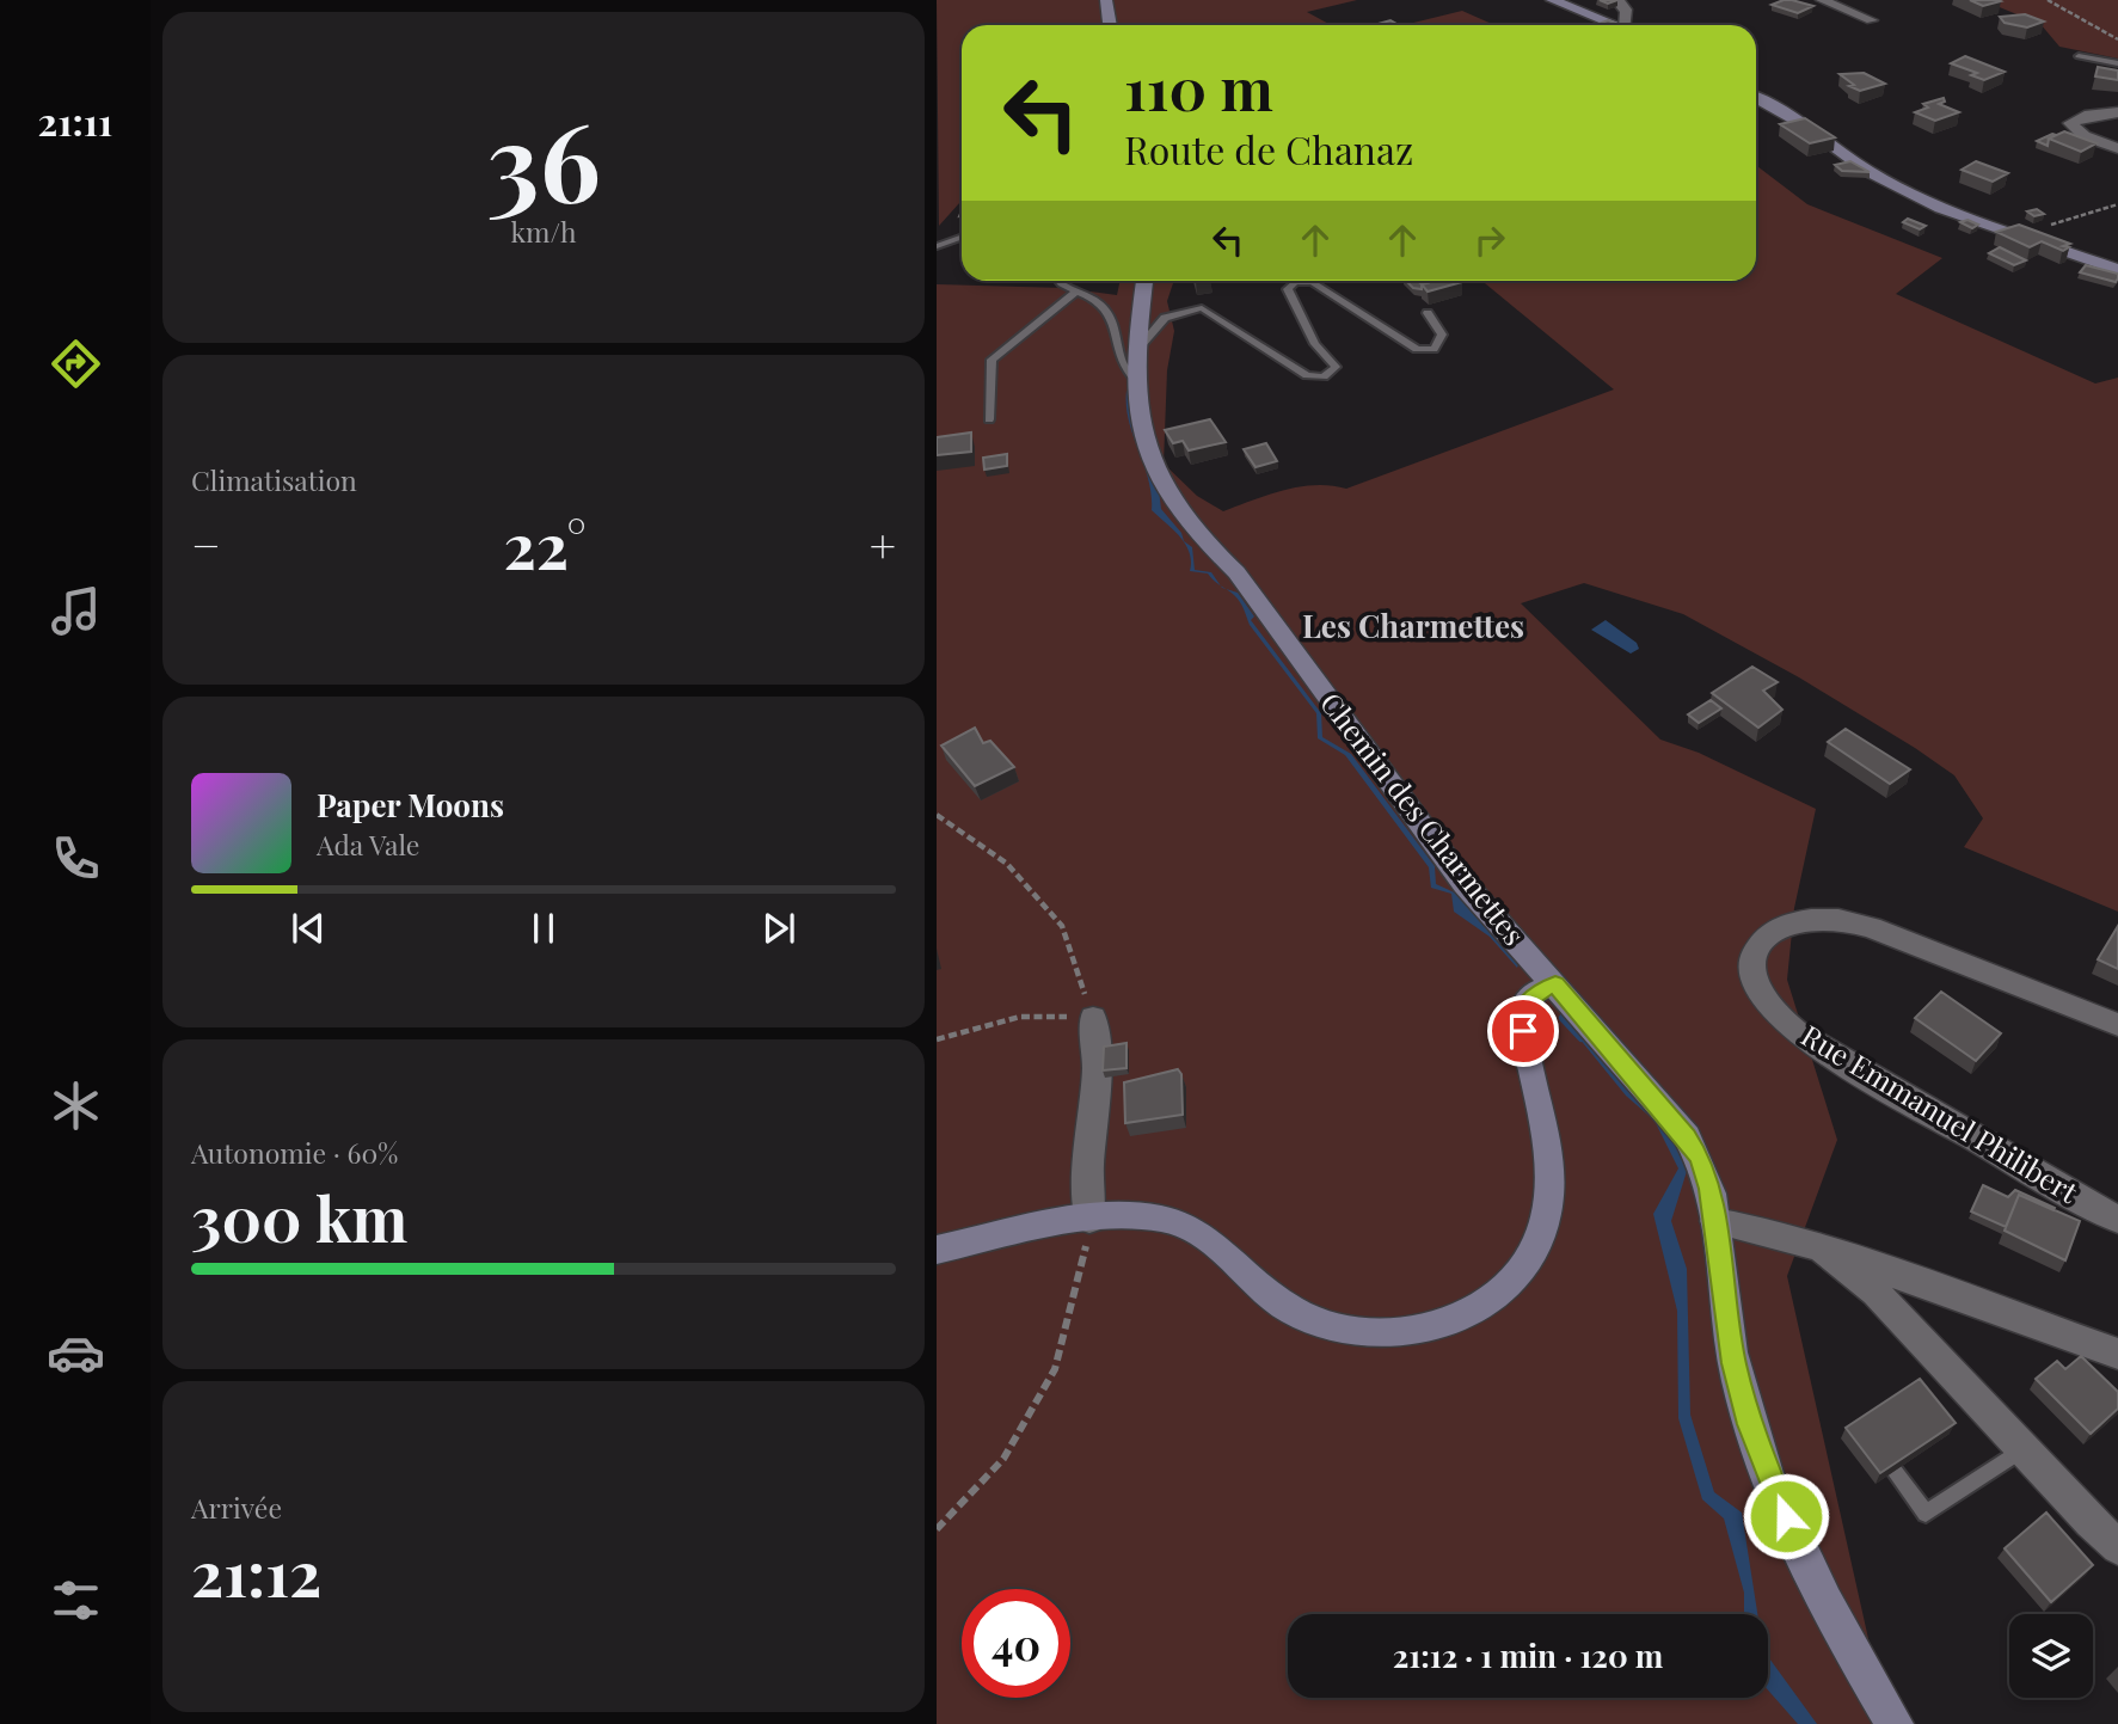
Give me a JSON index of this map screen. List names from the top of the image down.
{
  "streets": {
    "street": ["Chemin des Charmettes", "Rue Emmanuel Philibert"]
  },
  "districts": ["Les Charmettes"],
  "page": {
    "tabs": "21:11",
    "tile": [
      ["36", "km/h"],
      "Climatisation",
      ["Autonomie · 60%", "300 km"],
      ["Arrivée", "21:12"]
    ],
    "turn": ["110 m", "Route de Chanaz"],
    "heat": ["−", "22°", "+"],
    "song": ["Paper Moons", "Ada Vale"],
    "limit": "40",
    "trip": "21:12 · 1 min · 120 m"
  }
}
